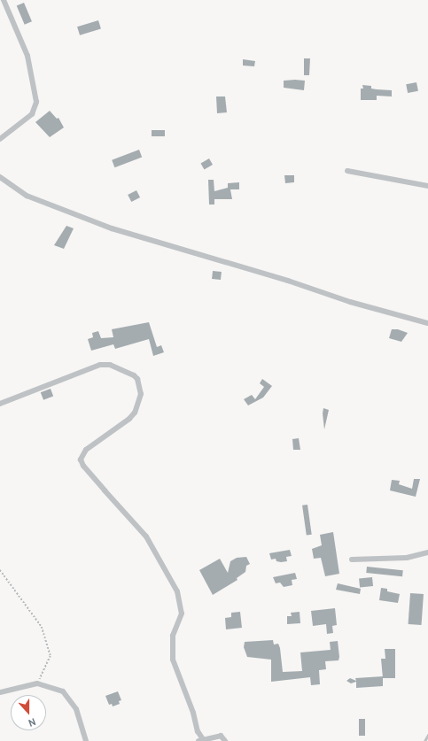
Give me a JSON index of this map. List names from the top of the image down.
{
  "north": "bottom"
}
